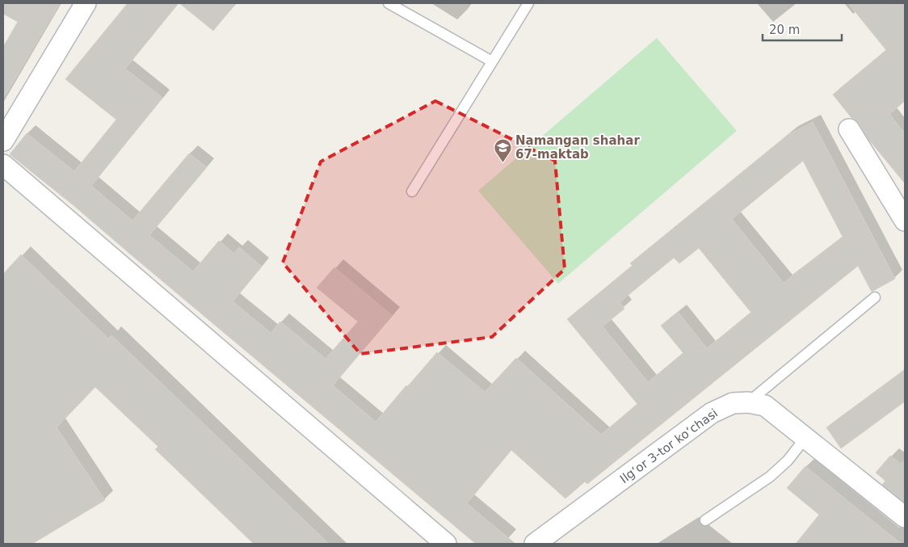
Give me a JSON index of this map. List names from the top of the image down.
{
  "streets": {
    "street": ["Ilgʻor 3-tor koʻchasi"]
  },
  "places": {
    "school or university": ["Namangan shahar 67-maktab"]
  },
  "scale_bar": "20 m"
}
